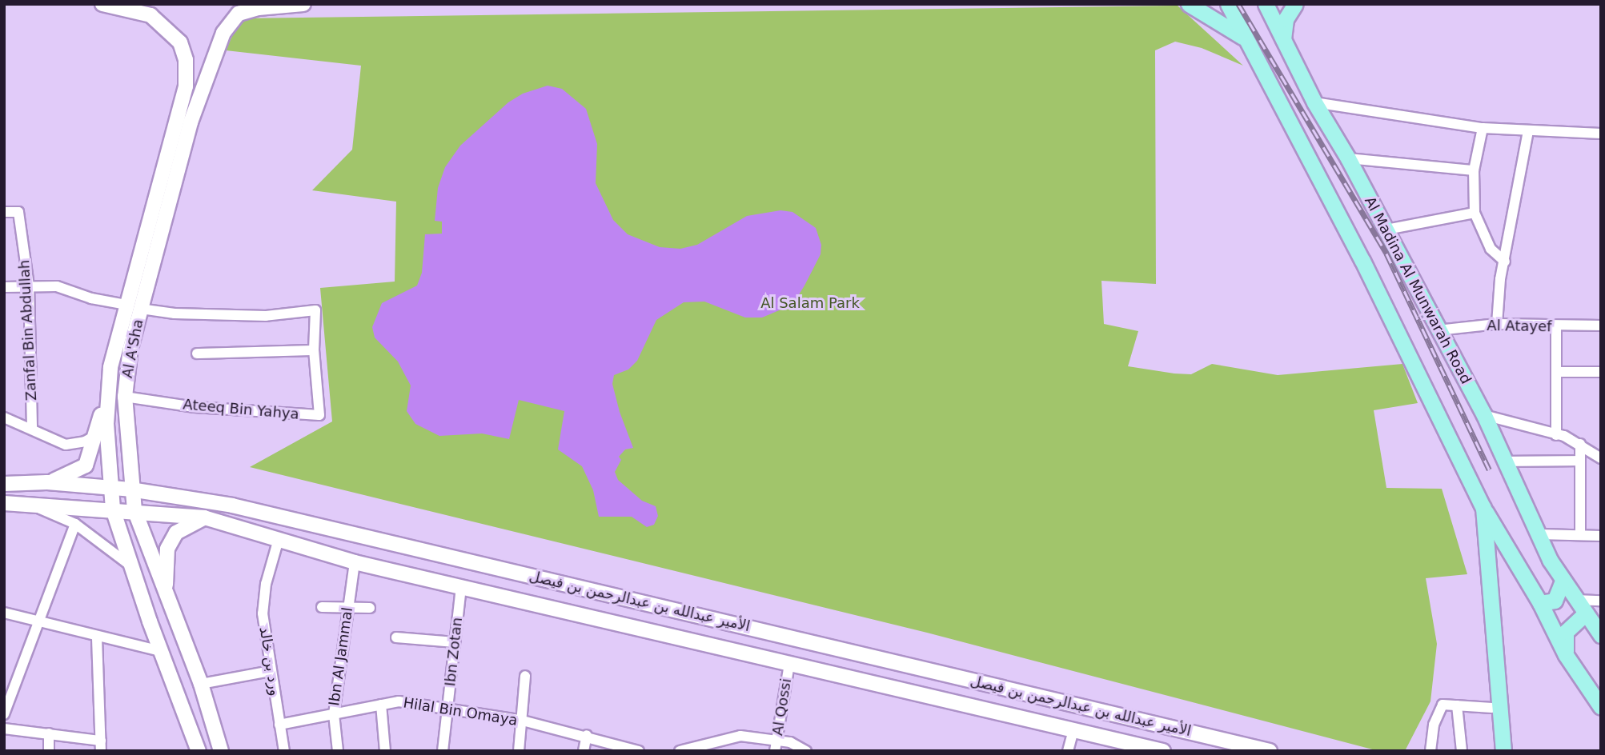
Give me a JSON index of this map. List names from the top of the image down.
{
  "streets": {
    "main road": ["Al Madina Al Munwarah Road", "Al A'Sha", "الأمير عبدالله بن عبدالرحمن بن فيصل"],
    "street": [
      "Al Atayef",
      "Zanfal Bin Abdullah",
      "Ateeq Bin Yahya",
      "Ibn Zotan",
      "Ibn Al Jammal",
      "ورد بن خالد",
      "Al Qossi",
      "Hilal Bin Omaya"
    ]
  },
  "crossings": [
    ["Al Madina Al Munwarah Road", "Al Atayef"],
    ["Al A'Sha", "Ateeq Bin Yahya"],
    ["Al A'Sha", "الأمير عبدالله بن عبدالرحمن بن فيصل"],
    ["الأمير عبدالله بن عبدالرحمن بن فيصل", "Ibn Zotan"],
    ["الأمير عبدالله بن عبدالرحمن بن فيصل", "Ibn Al Jammal"],
    ["الأمير عبدالله بن عبدالرحمن بن فيصل", "ورد بن خالد"],
    ["الأمير عبدالله بن عبدالرحمن بن فيصل", "Al Qossi"],
    ["Ibn Zotan", "Hilal Bin Omaya"],
    ["Ibn Al Jammal", "Hilal Bin Omaya"],
    ["ورد بن خالد", "Hilal Bin Omaya"]
  ],
  "parks": ["Al Salam Park"]
}
